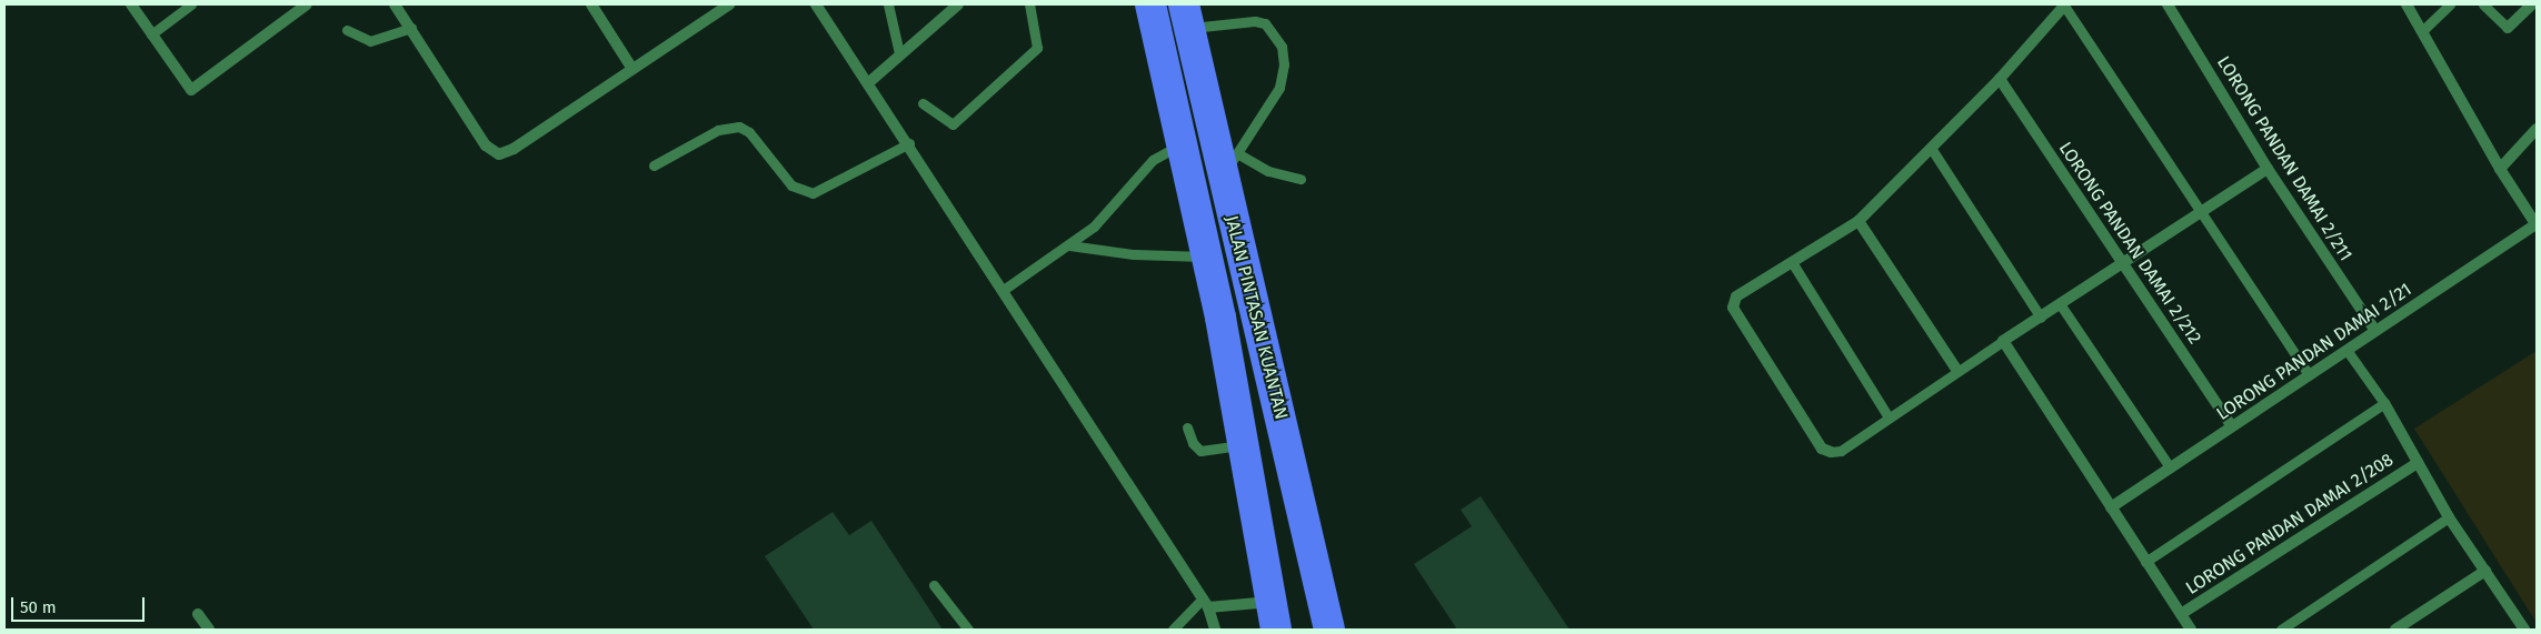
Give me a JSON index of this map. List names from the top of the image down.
{
  "streets": {
    "highway": ["JALAN PINTASAN KUANTAN"],
    "street": [
      "LORONG PANDAN DAMAI 2/211",
      "LORONG PANDAN DAMAI 2/212",
      "LORONG PANDAN DAMAI 2/21",
      "LORONG PANDAN DAMAI 2/208"
    ]
  },
  "crossings": [
    ["LORONG PANDAN DAMAI 2/211", "LORONG PANDAN DAMAI 2/21"],
    ["LORONG PANDAN DAMAI 2/212", "LORONG PANDAN DAMAI 2/21"]
  ],
  "scale_bar": "50 m"
}
